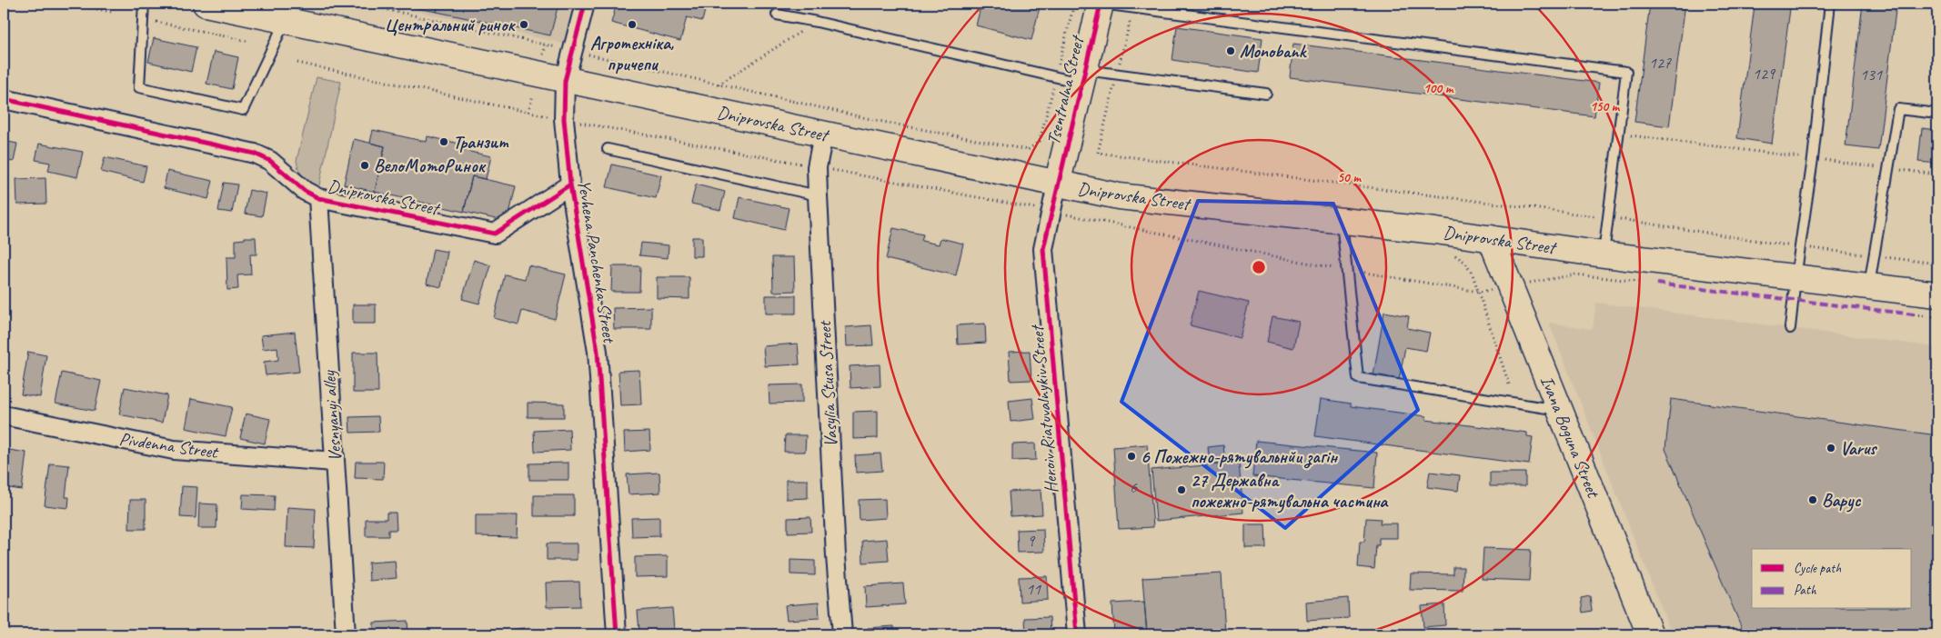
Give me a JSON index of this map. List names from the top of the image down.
{
  "streets": {
    "main road": ["Tsentralna Street", "Dniprovska Street", "Ivana Boguna Street"],
    "street": [
      "Yevhena Panchenka Street",
      "Vasylia Stusa Street",
      "Heroiv Riatuvalnykiv Street",
      "Vesnyanyi alley",
      "Pivdenna Street"
    ]
  },
  "crossings": [
    ["Tsentralna Street", "Dniprovska Street"],
    ["Tsentralna Street", "Heroiv Riatuvalnykiv Street"],
    ["Dniprovska Street", "Yevhena Panchenka Street"],
    ["Dniprovska Street", "Vasylia Stusa Street"],
    ["Dniprovska Street", "Heroiv Riatuvalnykiv Street"],
    ["Dniprovska Street", "Vesnyanyi alley"],
    ["Dniprovska Street", "Ivana Boguna Street"],
    ["Vesnyanyi alley", "Pivdenna Street"]
  ],
  "places": [
    "Центральний ринок",
    "Агротехніка, причепи",
    "Monobank",
    "Транзит",
    "ВелоМотоРинок",
    "Varus",
    "6 Пожежно-рятувальнйи загін",
    "27 Державна пожежно-рятувальна частина",
    "Варус"
  ],
  "house_numbers": [
    "127",
    "129",
    "131",
    "6",
    "9",
    "11"
  ],
  "legend": ["Cycle path", "Path"],
  "rings": ["100 m", "150 m", "50 m"]
}
